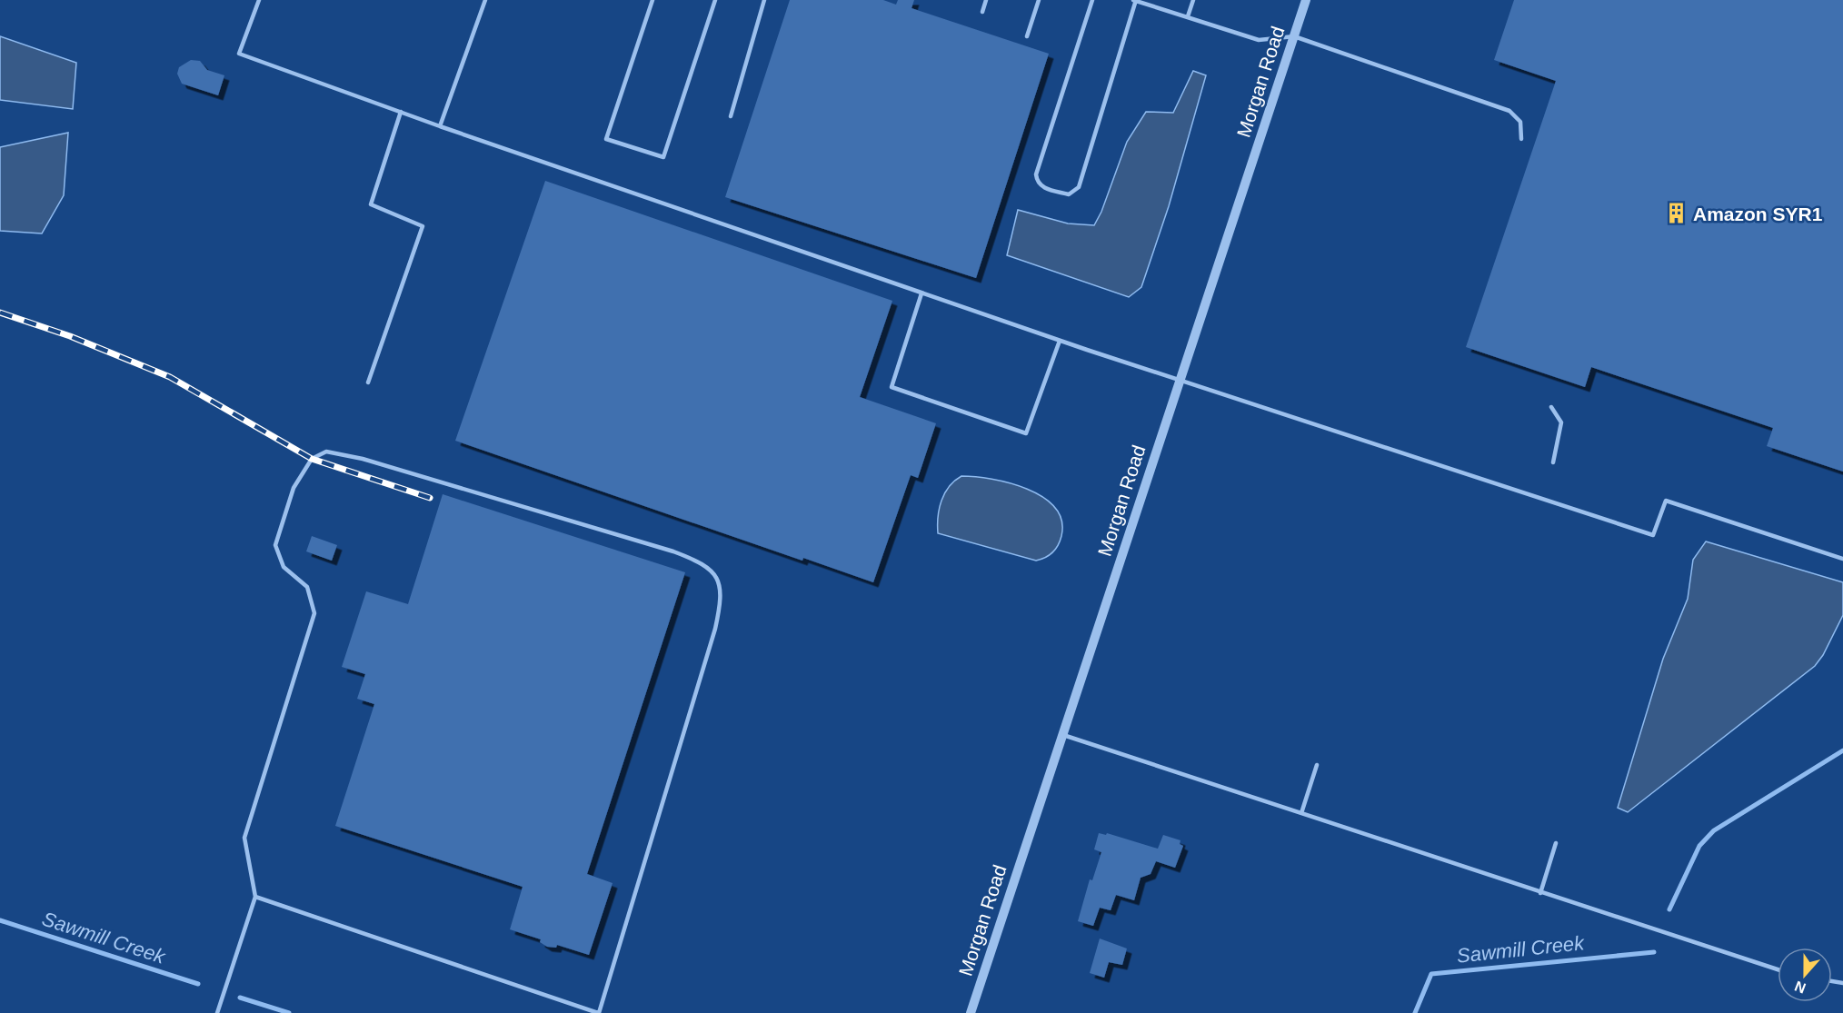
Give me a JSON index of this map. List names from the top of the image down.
{
  "streets": {
    "street": ["Morgan Road"]
  },
  "water": ["Sawmill Creek"],
  "places": {
    "building": ["Amazon SYR1"]
  },
  "north": "bottom"
}
